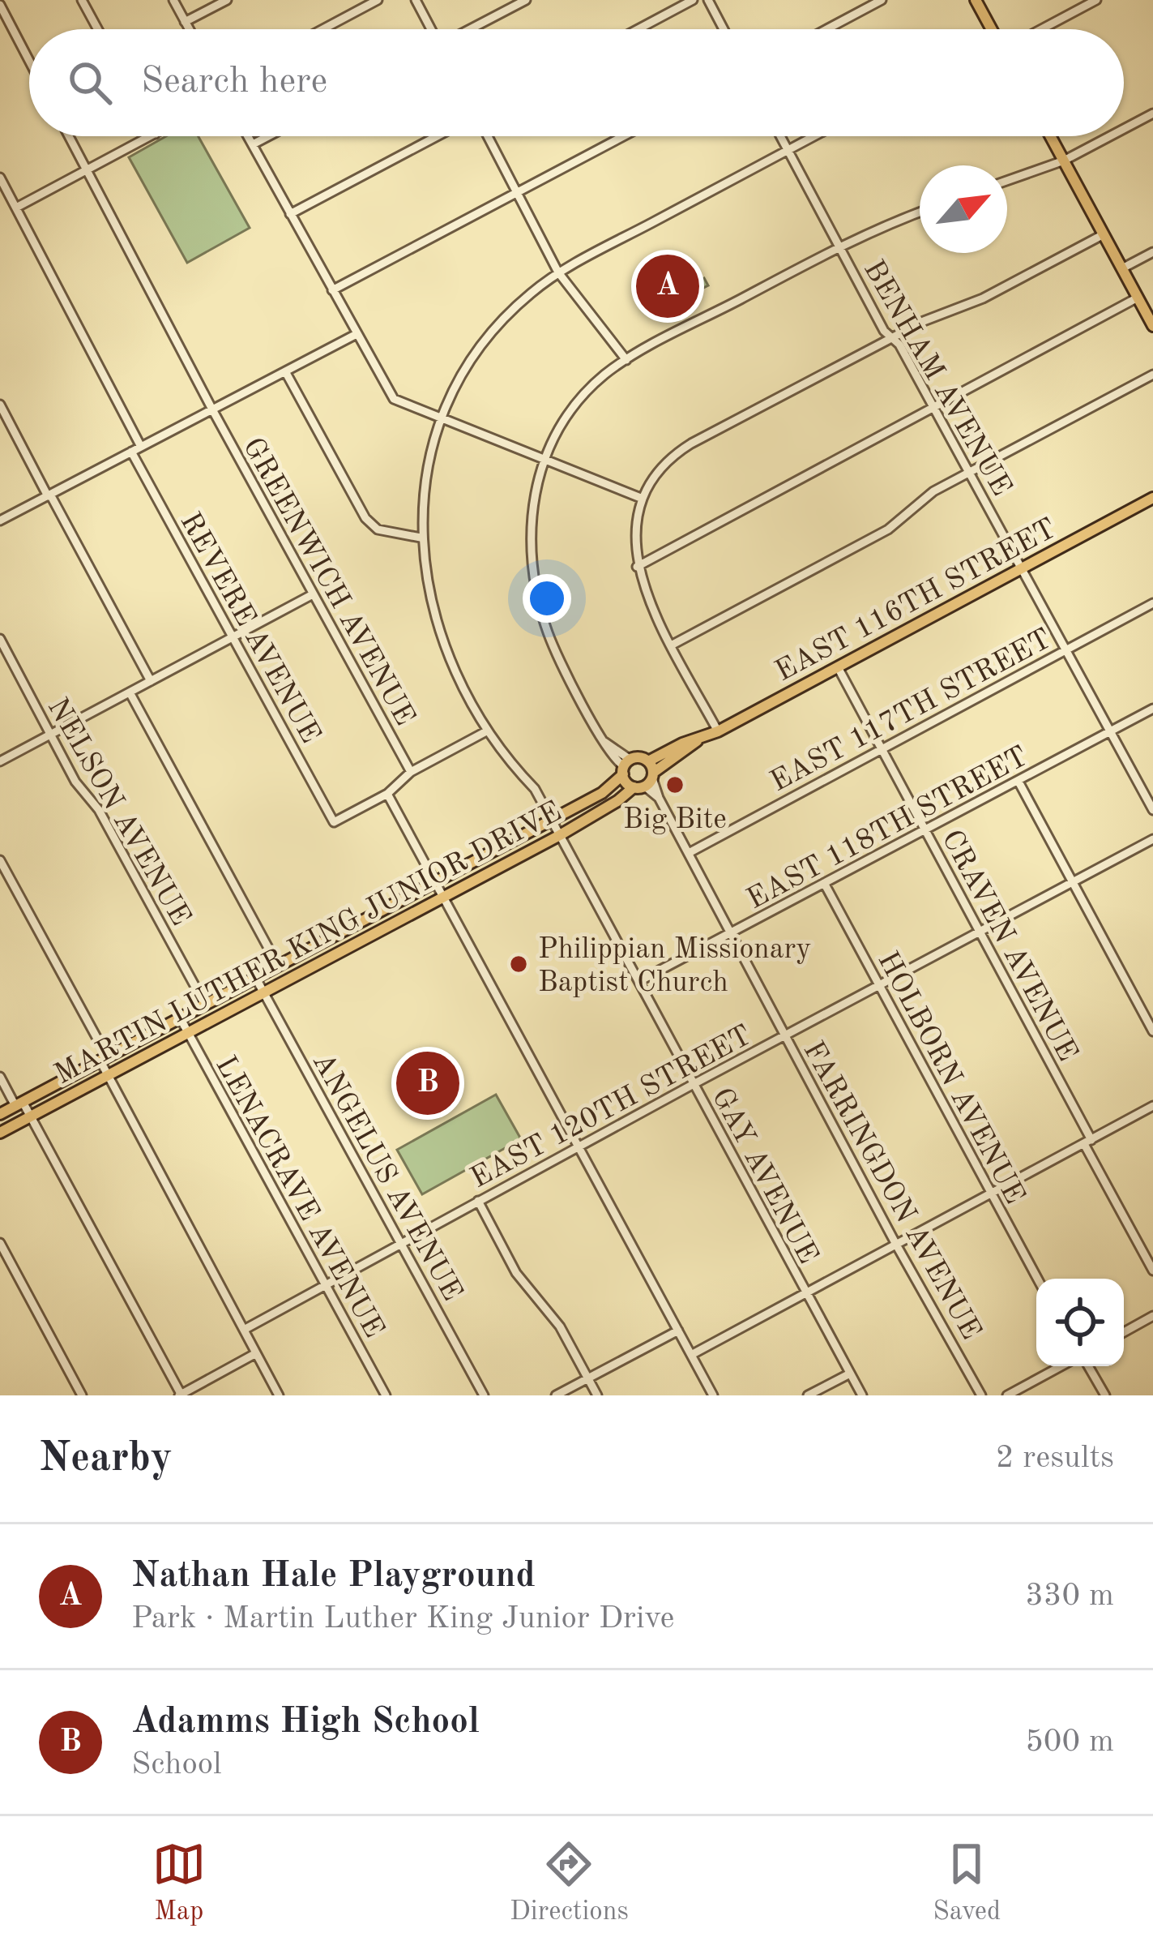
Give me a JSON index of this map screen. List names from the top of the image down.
{
  "streets": {
    "main road": ["EAST 116TH STREET", "MARTIN LUTHER KING JUNIOR DRIVE"],
    "street": [
      "BENHAM AVENUE",
      "GREENWICH AVENUE",
      "REVERE AVENUE",
      "EAST 117TH STREET",
      "NELSON AVENUE",
      "EAST 118TH STREET",
      "CRAVEN AVENUE",
      "HOLBORN AVENUE",
      "EAST 120TH STREET",
      "GAY AVENUE",
      "ANGELUS AVENUE",
      "FARRINGDON AVENUE",
      "LENACRAVE AVENUE"
    ]
  },
  "crossings": [
    ["BENHAM AVENUE", "EAST 116TH STREET"],
    ["BENHAM AVENUE", "EAST 117TH STREET"],
    ["BENHAM AVENUE", "EAST 118TH STREET"],
    ["BENHAM AVENUE", "GAY AVENUE"],
    ["EAST 116TH STREET", "MARTIN LUTHER KING JUNIOR DRIVE"],
    ["EAST 116TH STREET", "CRAVEN AVENUE"],
    ["EAST 116TH STREET", "FARRINGDON AVENUE"],
    ["EAST 117TH STREET", "CRAVEN AVENUE"],
    ["EAST 117TH STREET", "FARRINGDON AVENUE"],
    ["NELSON AVENUE", "MARTIN LUTHER KING JUNIOR DRIVE"],
    ["EAST 118TH STREET", "CRAVEN AVENUE"],
    ["EAST 118TH STREET", "HOLBORN AVENUE"],
    ["EAST 118TH STREET", "GAY AVENUE"],
    ["EAST 118TH STREET", "FARRINGDON AVENUE"],
    ["MARTIN LUTHER KING JUNIOR DRIVE", "GAY AVENUE"],
    ["MARTIN LUTHER KING JUNIOR DRIVE", "ANGELUS AVENUE"],
    ["MARTIN LUTHER KING JUNIOR DRIVE", "FARRINGDON AVENUE"],
    ["MARTIN LUTHER KING JUNIOR DRIVE", "LENACRAVE AVENUE"],
    ["CRAVEN AVENUE", "EAST 120TH STREET"],
    ["HOLBORN AVENUE", "EAST 120TH STREET"],
    ["EAST 120TH STREET", "GAY AVENUE"],
    ["EAST 120TH STREET", "ANGELUS AVENUE"],
    ["EAST 120TH STREET", "FARRINGDON AVENUE"],
    ["EAST 120TH STREET", "LENACRAVE AVENUE"]
  ],
  "places": ["Big Bite", "Philippian Missionary Baptist Church"],
  "north": "top right",
  "page": {
    "search": "Search here",
    "pins": ["A", "B"],
    "heading": ["Nearby", "2 results"],
    "list": [
      {
        "mark": "A",
        "name": "Nathan Hale Playground",
        "note": "Park · Martin Luther King Junior Drive",
        "value": "330 m"
      },
      {
        "mark": "B",
        "name": "Adamms High School",
        "note": "School",
        "value": "500 m"
      }
    ],
    "nav": ["Map", "Directions", "Saved"]
  }
}
